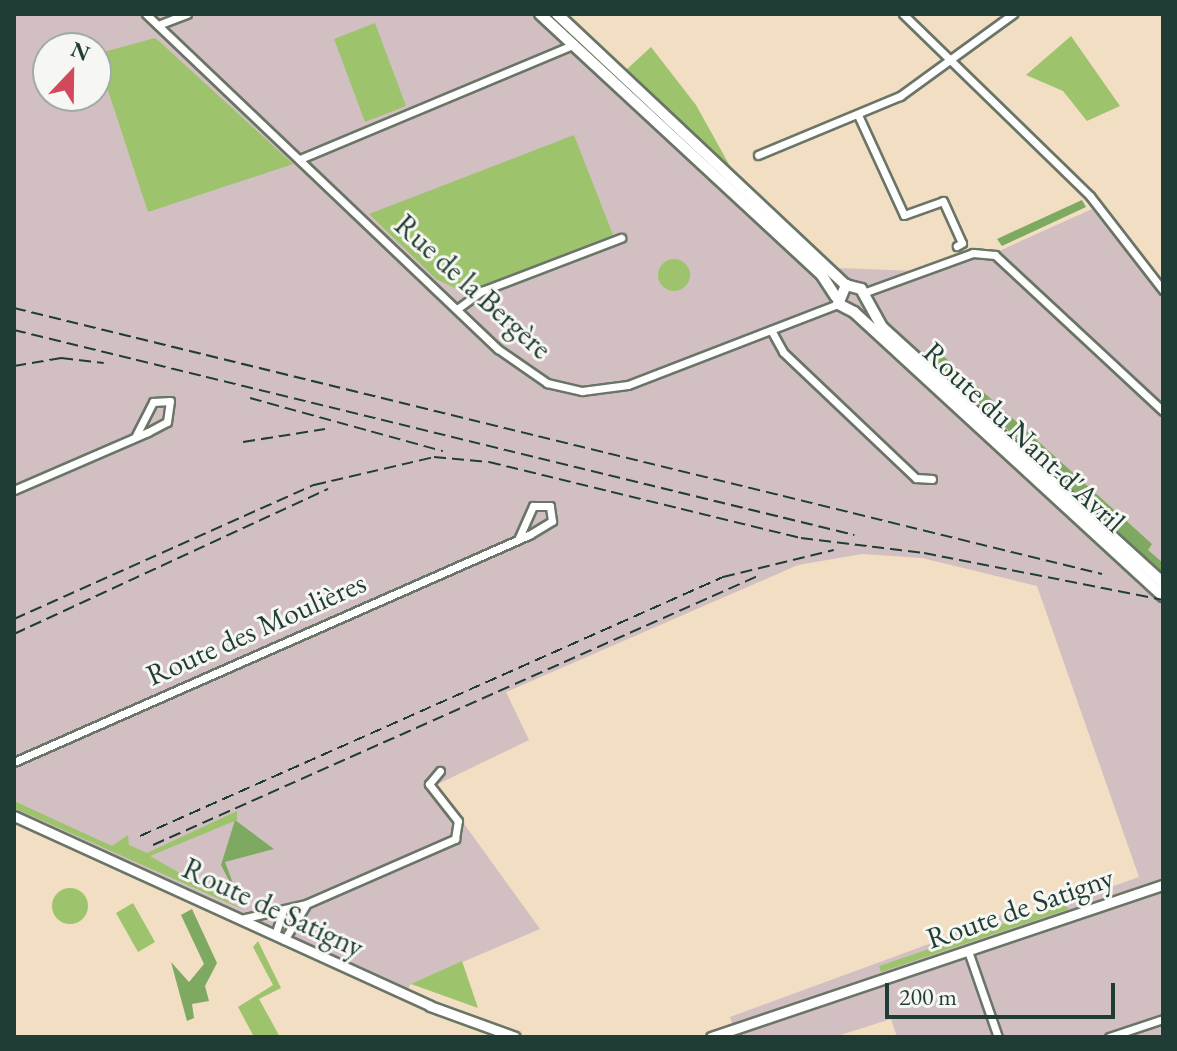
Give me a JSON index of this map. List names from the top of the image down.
{
  "streets": {
    "main road": ["Route du Nant-d'Avril"],
    "street": ["Rue de la Bergère", "Route des Moulières", "Route de Satigny"]
  },
  "crossings": [
    ["Rue de la Bergère", "Route du Nant-d'Avril"]
  ],
  "scale_bar": "200 m",
  "north": "top"
}
